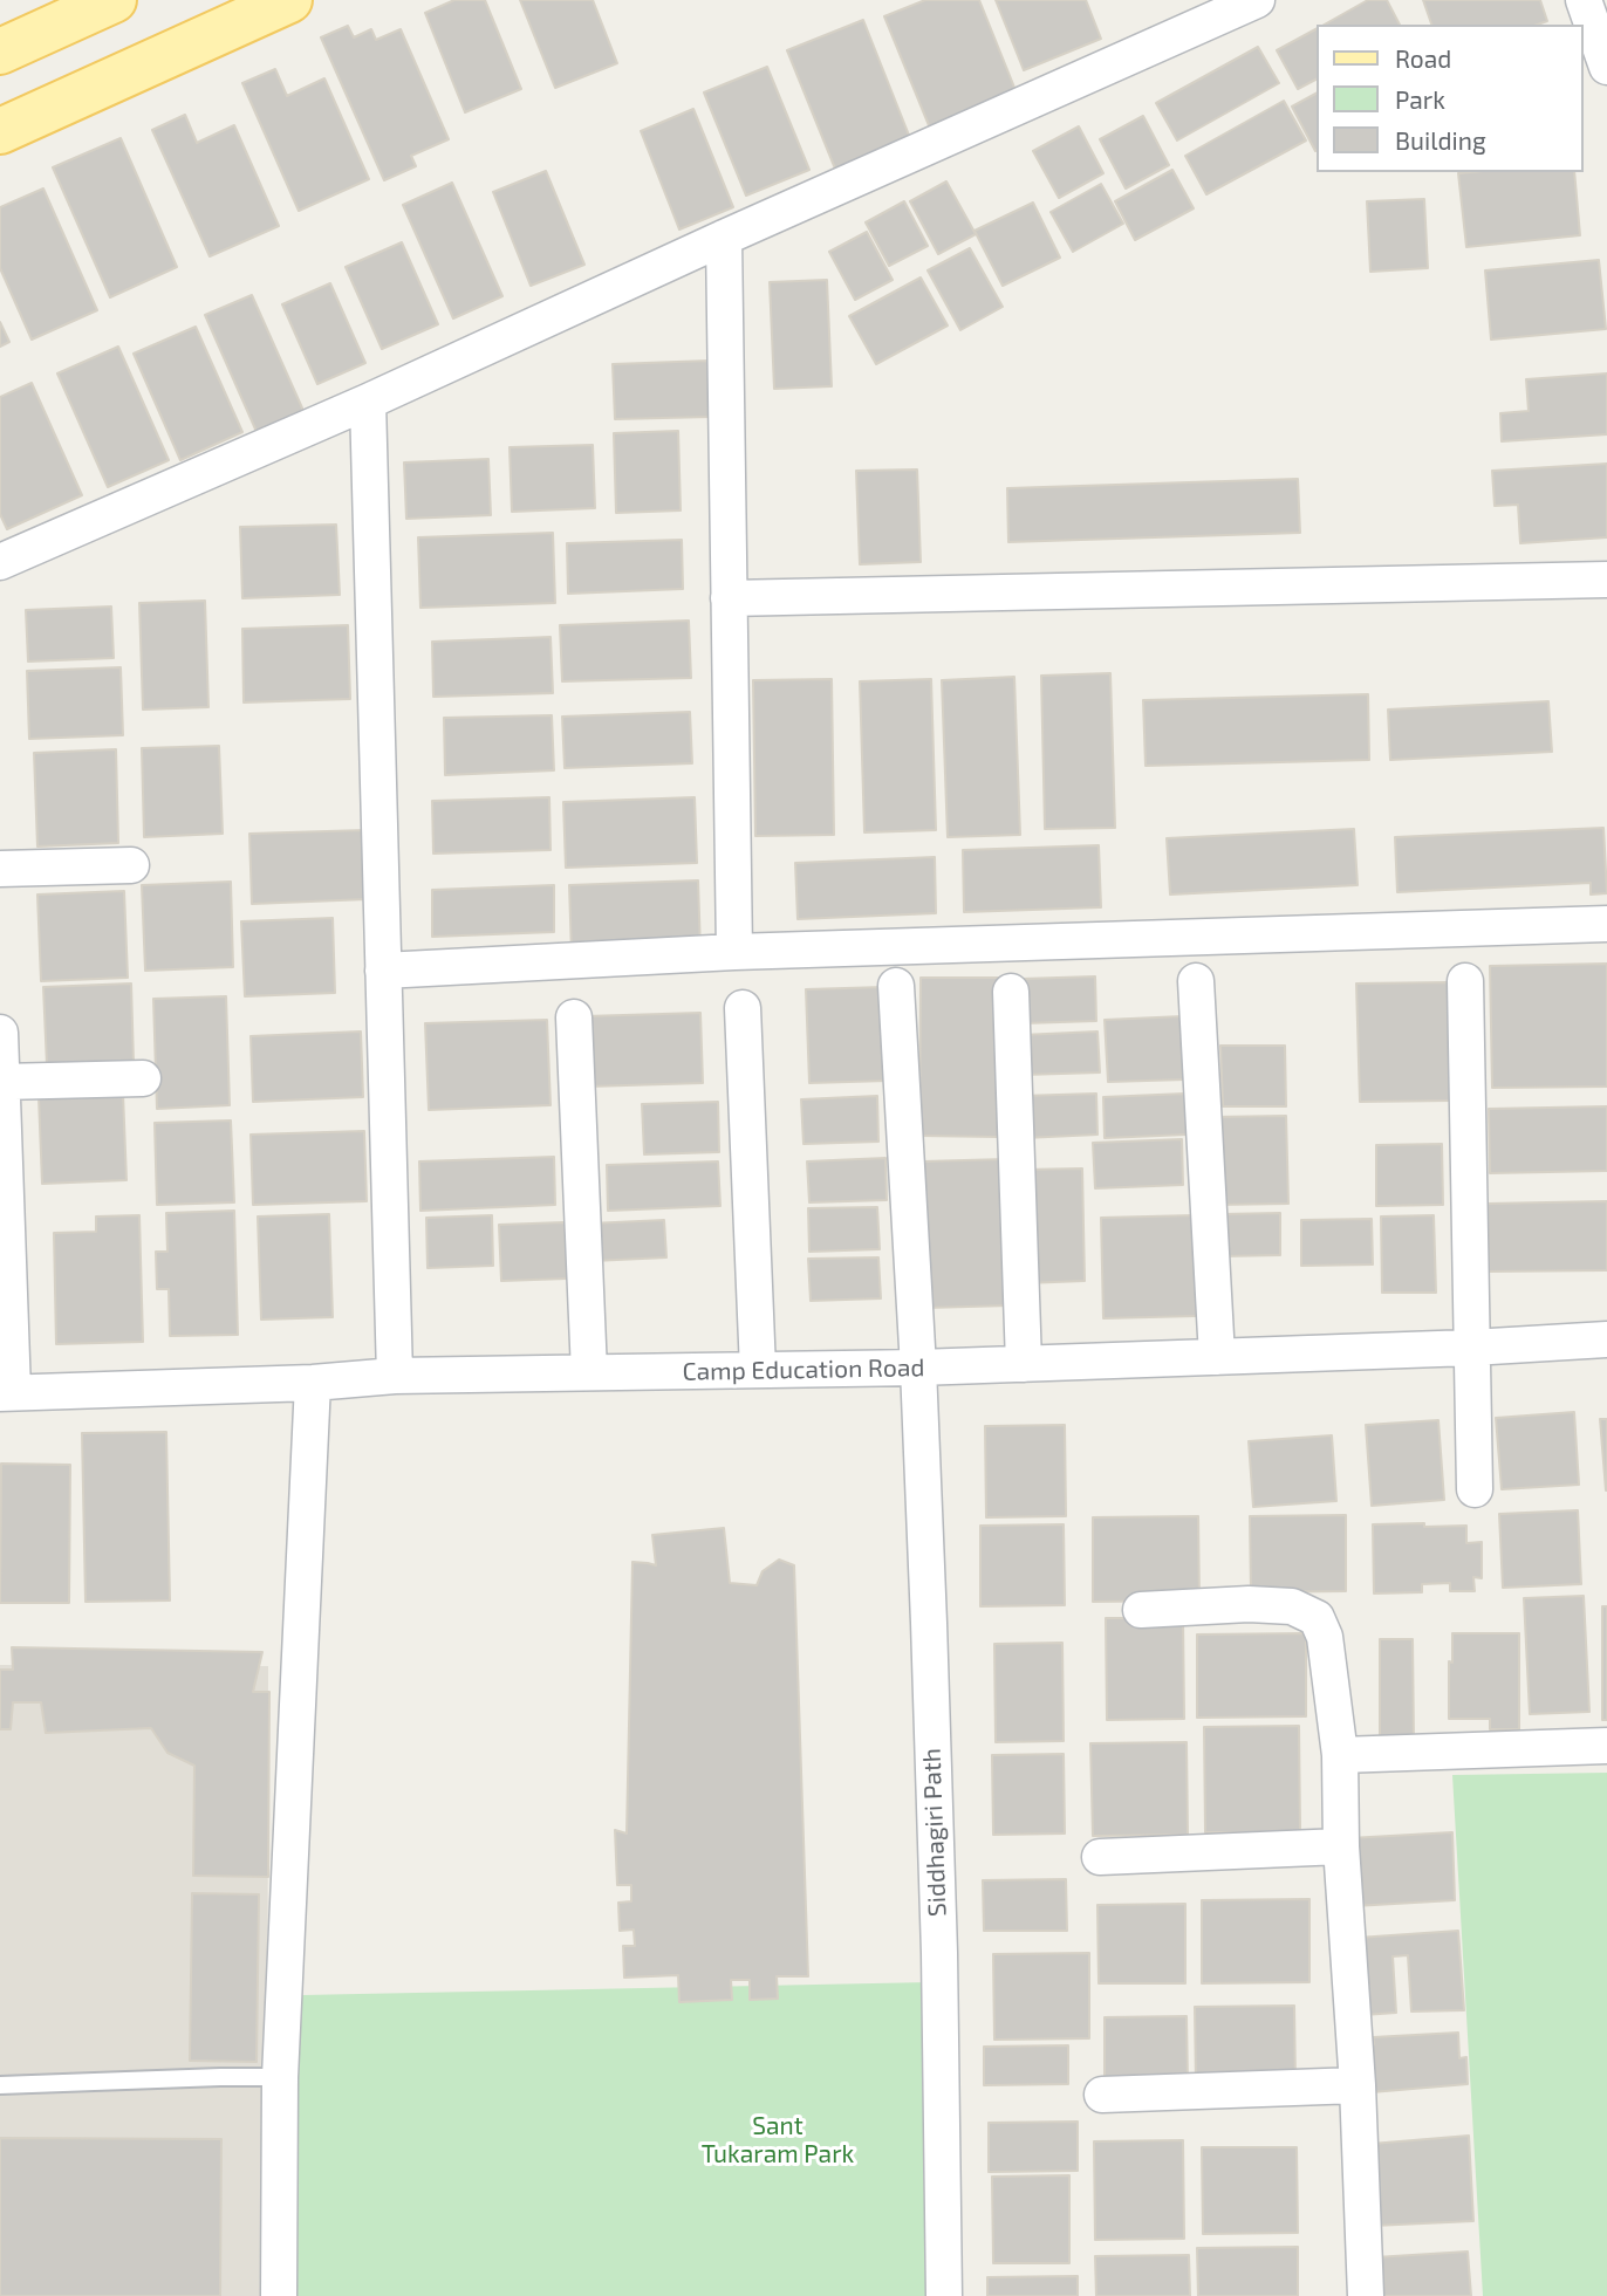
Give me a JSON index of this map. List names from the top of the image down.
{
  "streets": {
    "street": ["Camp Education Road", "Siddhagiri Path"]
  },
  "crossings": [
    ["Camp Education Road", "Siddhagiri Path"]
  ],
  "parks": ["Sant Tukaram Park"],
  "legend": ["Road", "Park", "Building"]
}
